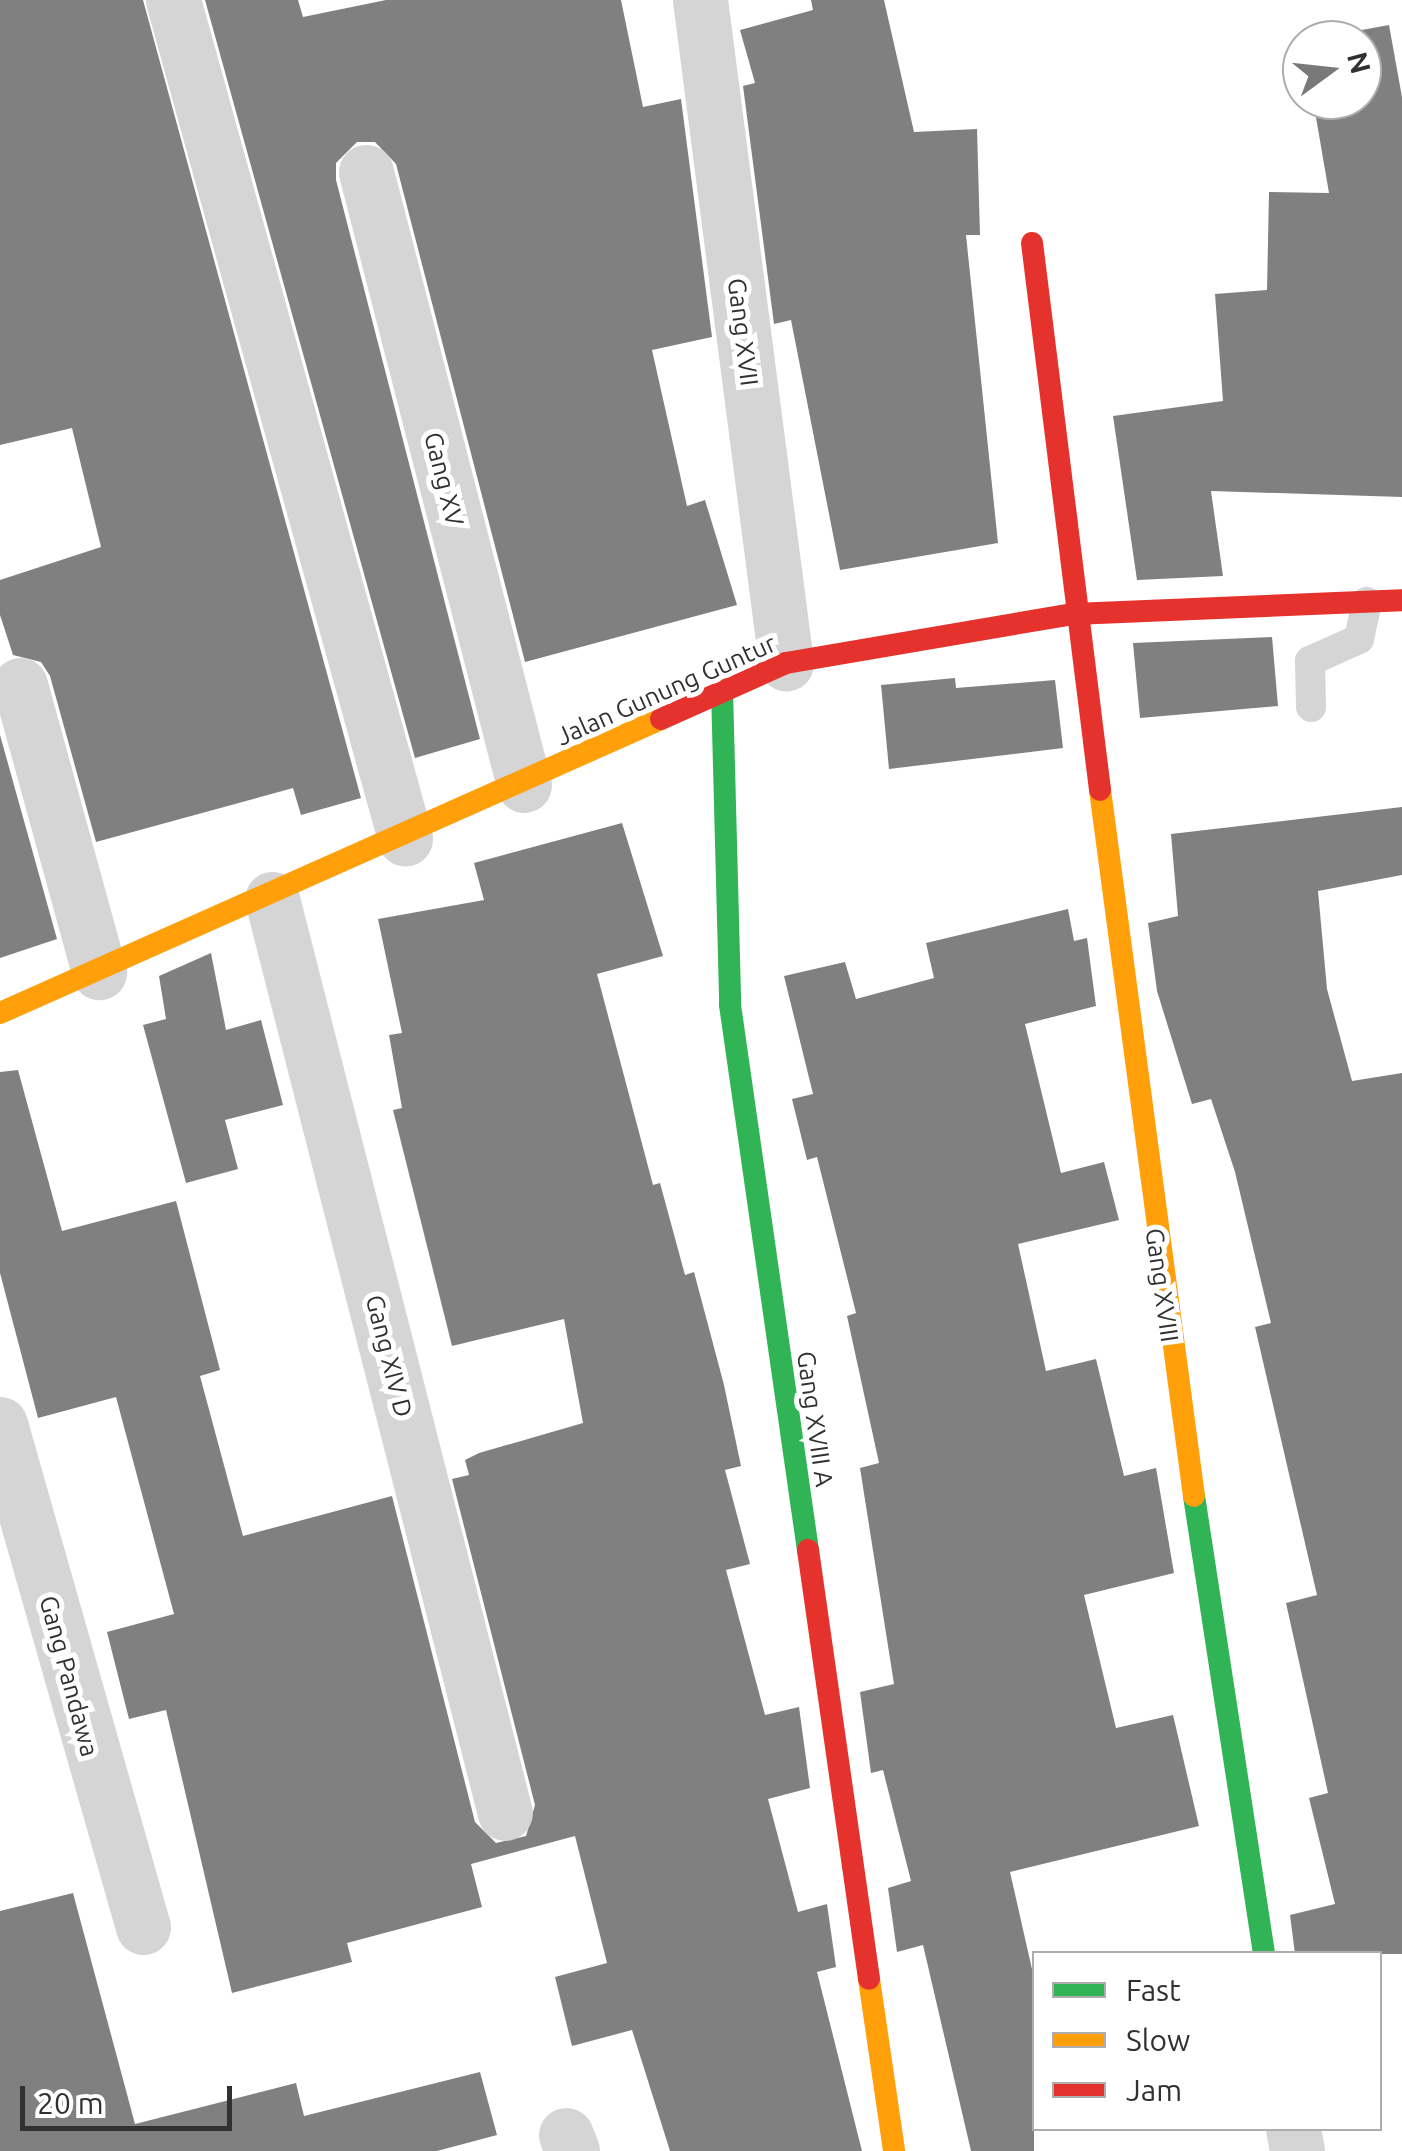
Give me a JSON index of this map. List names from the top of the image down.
{
  "streets": {
    "street": [
      "Gang XVII",
      "Gang XV",
      "Jalan Gunung Guntur",
      "Gang XVIII",
      "Gang XIV D",
      "Gang XVIII A",
      "Gang Pandawa"
    ]
  },
  "crossings": [
    ["Gang XVII", "Jalan Gunung Guntur"],
    ["Gang XV", "Jalan Gunung Guntur"],
    ["Jalan Gunung Guntur", "Gang XVIII"],
    ["Jalan Gunung Guntur", "Gang XIV D"],
    ["Jalan Gunung Guntur", "Gang XVIII A"]
  ],
  "legend": ["Fast", "Slow", "Jam"],
  "scale_bar": "20 m",
  "north": "right"
}
